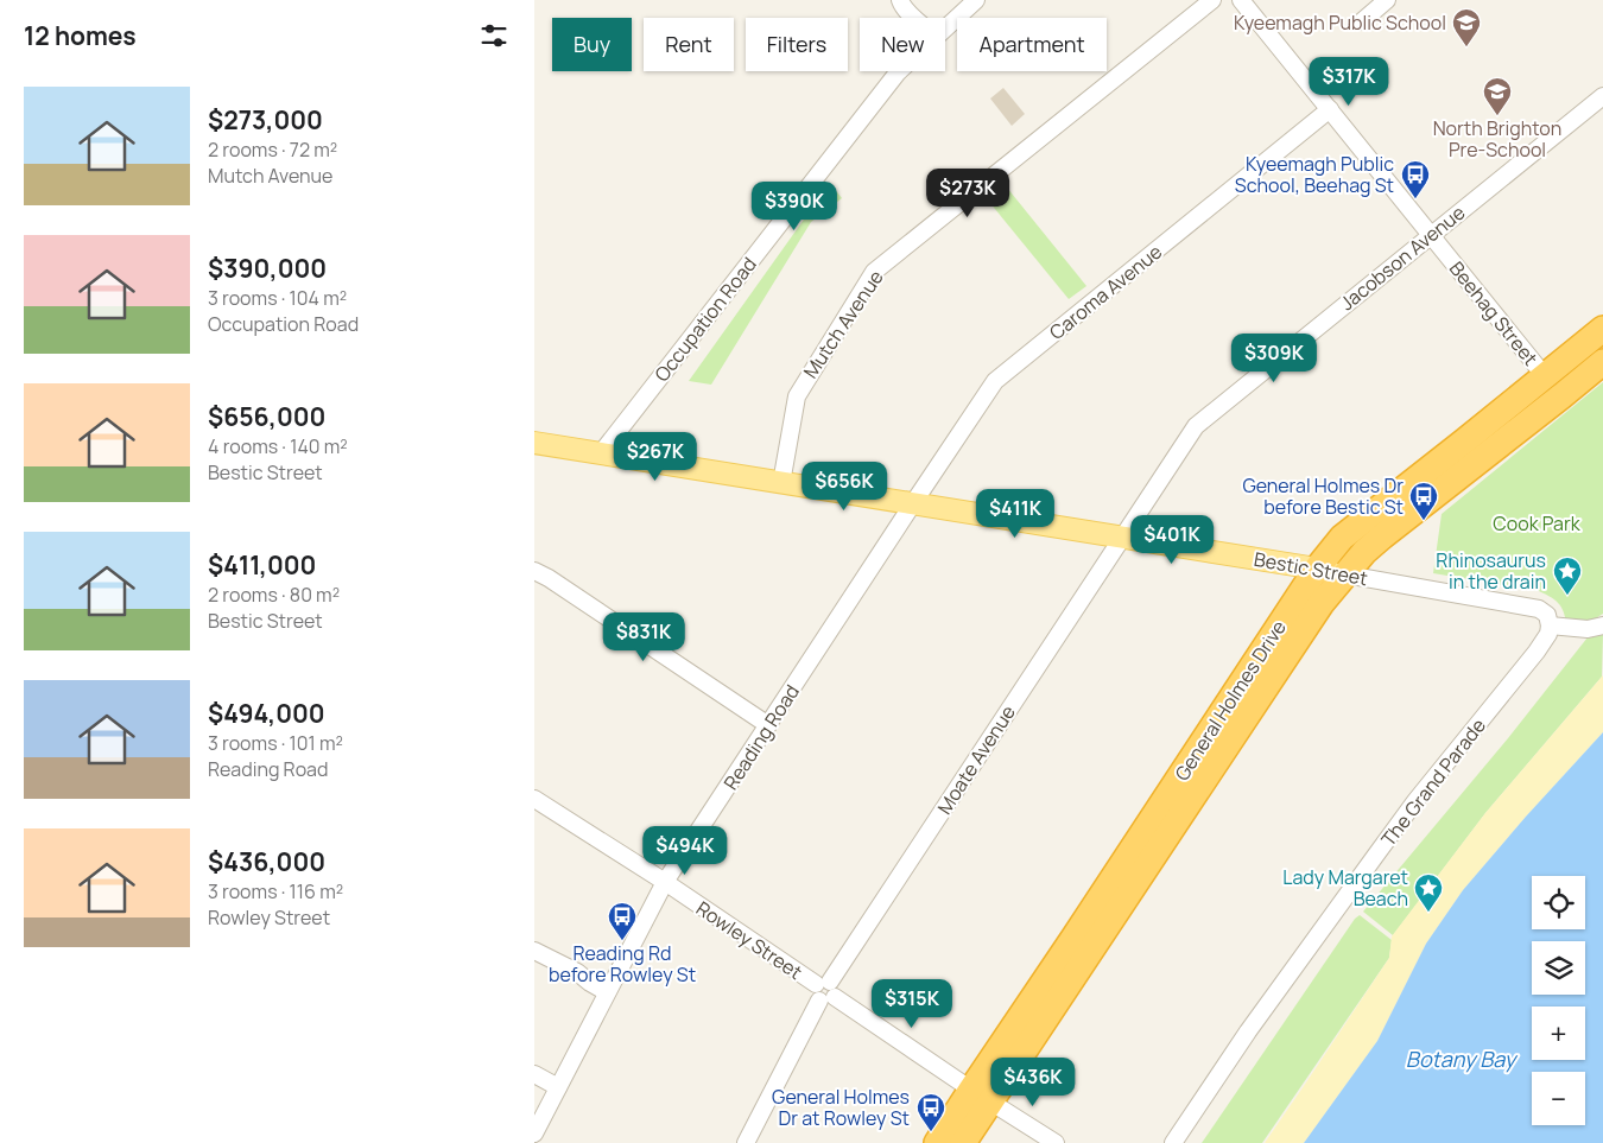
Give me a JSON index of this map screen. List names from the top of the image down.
{
  "streets": {
    "highway": ["General Holmes Drive"],
    "main road": ["Bestic Street"],
    "street": [
      "Jacobson Avenue",
      "Caroma Avenue",
      "Beehag Street",
      "Occupation Road",
      "Mutch Avenue",
      "Reading Road",
      "Moate Avenue",
      "The Grand Parade",
      "Rowley Street"
    ]
  },
  "crossings": [
    ["Jacobson Avenue", "Beehag Street"],
    ["Jacobson Avenue", "Bestic Street"],
    ["Jacobson Avenue", "Moate Avenue"],
    ["Caroma Avenue", "Beehag Street"],
    ["Caroma Avenue", "Bestic Street"],
    ["Caroma Avenue", "Reading Road"],
    ["Beehag Street", "General Holmes Drive"],
    ["Occupation Road", "Bestic Street"],
    ["Mutch Avenue", "Bestic Street"],
    ["Bestic Street", "General Holmes Drive"],
    ["Bestic Street", "Reading Road"],
    ["Bestic Street", "Moate Avenue"],
    ["Bestic Street", "The Grand Parade"],
    ["General Holmes Drive", "Rowley Street"],
    ["Reading Road", "Rowley Street"],
    ["Moate Avenue", "Rowley Street"]
  ],
  "water": ["Botany Bay"],
  "parks": ["Cook Park"],
  "places": {
    "school or university": ["Kyeemagh Public School", "North Brighton Pre-School"],
    "bus stop": [
      "Kyeemagh Public School, Beehag St",
      "General Holmes Dr before Bestic St",
      "Reading Rd before Rowley St",
      "General Holmes Dr at Rowley St"
    ],
    "place": ["Rhinosaurus in the drain", "Lady Margaret Beach"]
  },
  "page": {
    "heading": "12 homes",
    "chip": [
      "Buy",
      "Rent",
      "Filters",
      "New",
      "Apartment"
    ],
    "price": [
      "$317K",
      "$273K",
      "$390K",
      "$309K",
      "$267K",
      "$656K",
      "$411K",
      "$401K",
      "$831K",
      "$494K",
      "$315K",
      "$436K"
    ],
    "list": [
      {
        "name": "$273,000",
        "note": "2 rooms · 72 m² · Mutch Avenue"
      },
      {
        "name": "$390,000",
        "note": "3 rooms · 104 m² · Occupation Road"
      },
      {
        "name": "$656,000",
        "note": "4 rooms · 140 m² · Bestic Street"
      },
      {
        "name": "$411,000",
        "note": "2 rooms · 80 m² · Bestic Street"
      },
      {
        "name": "$494,000",
        "note": "3 rooms · 101 m² · Reading Road"
      },
      {
        "name": "$436,000",
        "note": "3 rooms · 116 m² · Rowley Street"
      }
    ],
    "map_buttons": ["+", "−"]
  }
}
